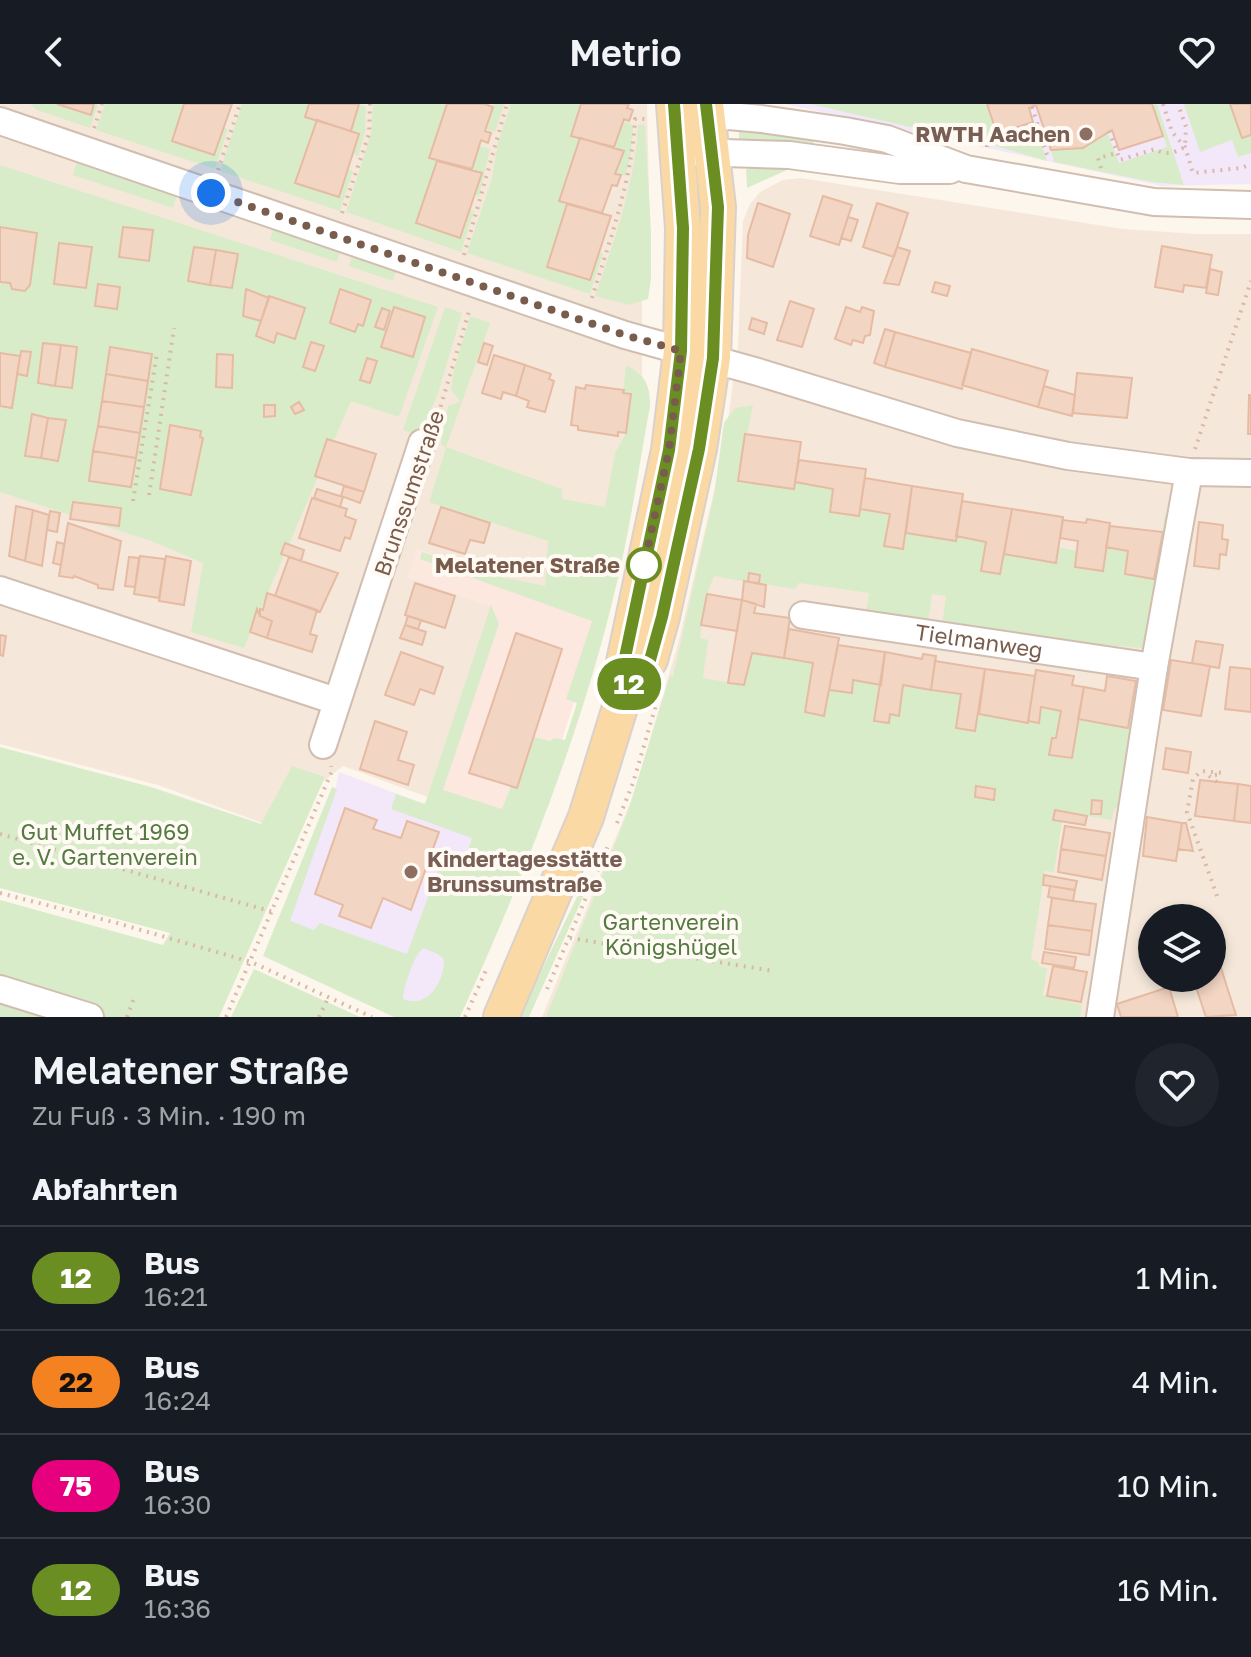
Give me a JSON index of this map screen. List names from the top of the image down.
{
  "streets": {
    "street": ["Brunssumstraße", "Tielmanweg"]
  },
  "parks": ["Gut Muffet 1969 e. V. Gartenverein", "Gartenverein Königshügel"],
  "places": ["RWTH Aachen", "Melatener Straße", "Kindertagesstätte Brunssumstraße"],
  "lines": ["bus line 12"],
  "page": {
    "header": "Metrio",
    "on_map": "12",
    "heading": [
      ["Melatener Straße", "Zu Fuß · 3 Min. · 190 m"],
      "Abfahrten"
    ],
    "list": [
      {
        "mark": "12",
        "name": "Bus",
        "note": "16:21",
        "value": "1 Min."
      },
      {
        "mark": "22",
        "name": "Bus",
        "note": "16:24",
        "value": "4 Min."
      },
      {
        "mark": "75",
        "name": "Bus",
        "note": "16:30",
        "value": "10 Min."
      },
      {
        "mark": "12",
        "name": "Bus",
        "note": "16:36",
        "value": "16 Min."
      }
    ]
  }
}
